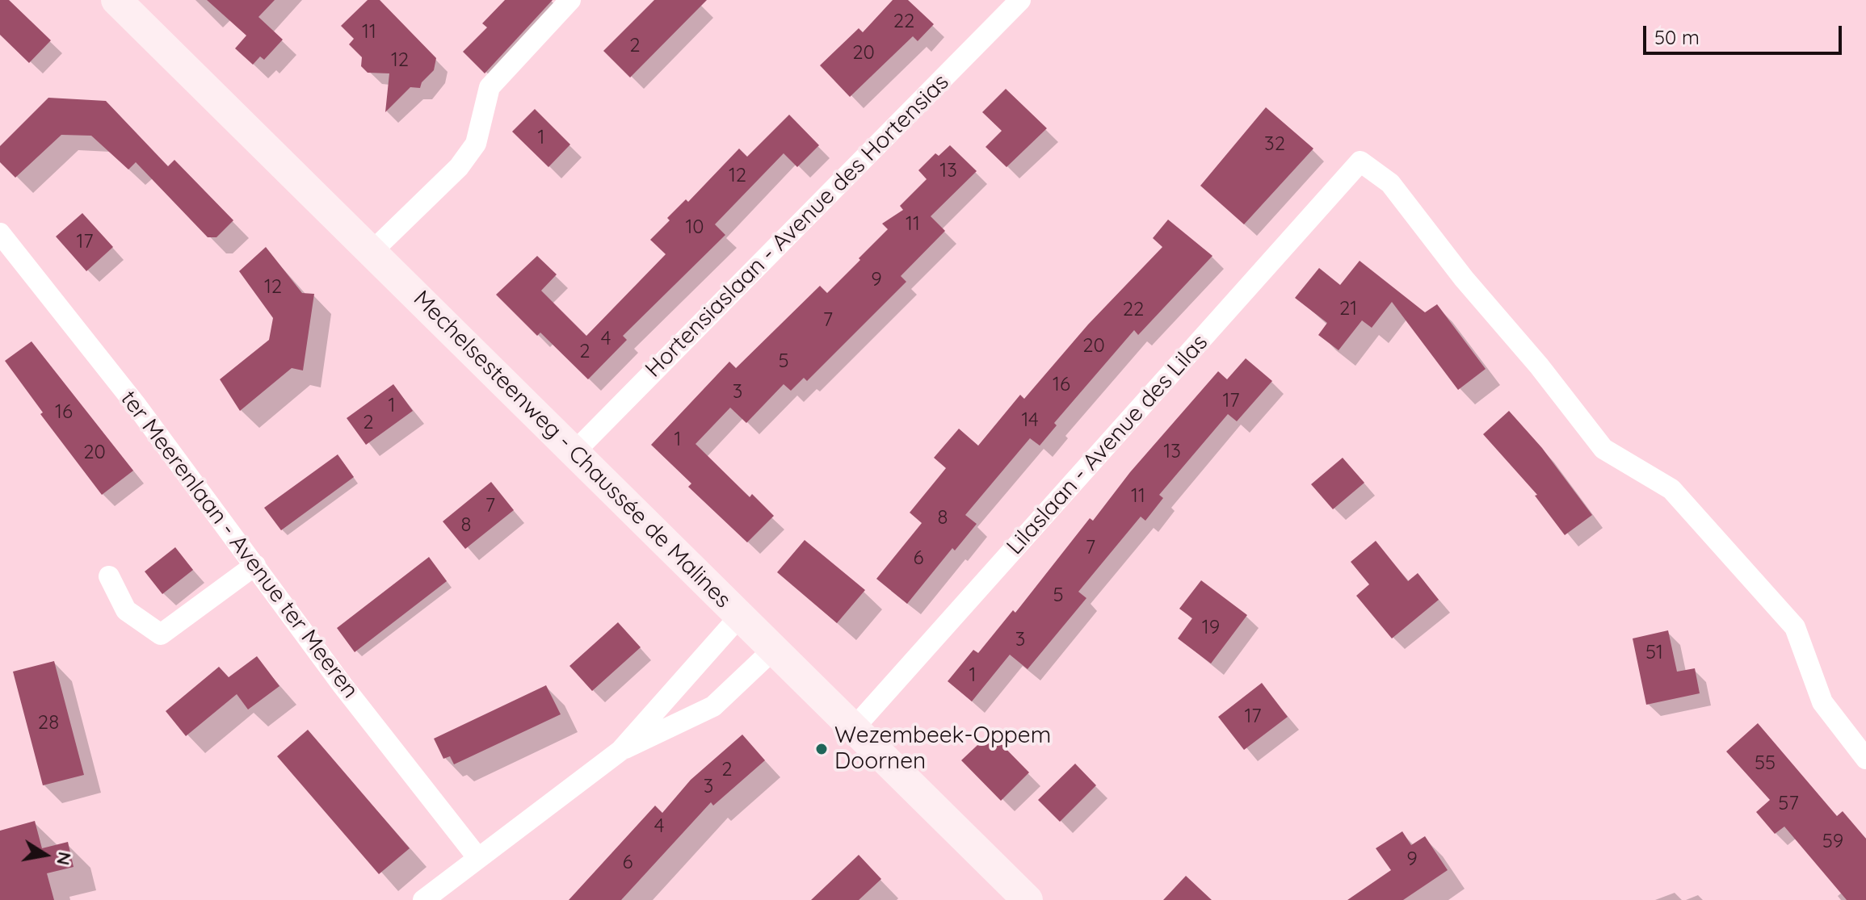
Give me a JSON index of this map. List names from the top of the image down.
{
  "streets": {
    "main road": ["Mechelsesteenweg - Chaussée de Malines"],
    "street": ["Hortensiaslaan - Avenue des Hortensias", "Lilaslaan - Avenue des Lilas", "ter Meerenlaan - Avenue ter Meeren"]
  },
  "crossings": [
    ["Hortensiaslaan - Avenue des Hortensias", "Mechelsesteenweg - Chaussée de Malines"],
    ["Lilaslaan - Avenue des Lilas", "Mechelsesteenweg - Chaussée de Malines"]
  ],
  "places": ["Wezembeek-Oppem Doornen"],
  "house_numbers": [
    "22",
    "11",
    "2",
    "20",
    "12",
    "1",
    "32",
    "13",
    "12",
    "11",
    "10",
    "17",
    "9",
    "12",
    "21",
    "22",
    "7",
    "4",
    "20",
    "2",
    "5",
    "16",
    "3",
    "17",
    "1",
    "16",
    "14",
    "2",
    "1",
    "13",
    "20",
    "11",
    "7",
    "8",
    "8",
    "7",
    "6",
    "5",
    "19",
    "3",
    "51",
    "1",
    "17",
    "28",
    "55",
    "2",
    "3",
    "57",
    "4",
    "59",
    "9",
    "6"
  ],
  "scale_bar": "50 m",
  "north": "right"
}
